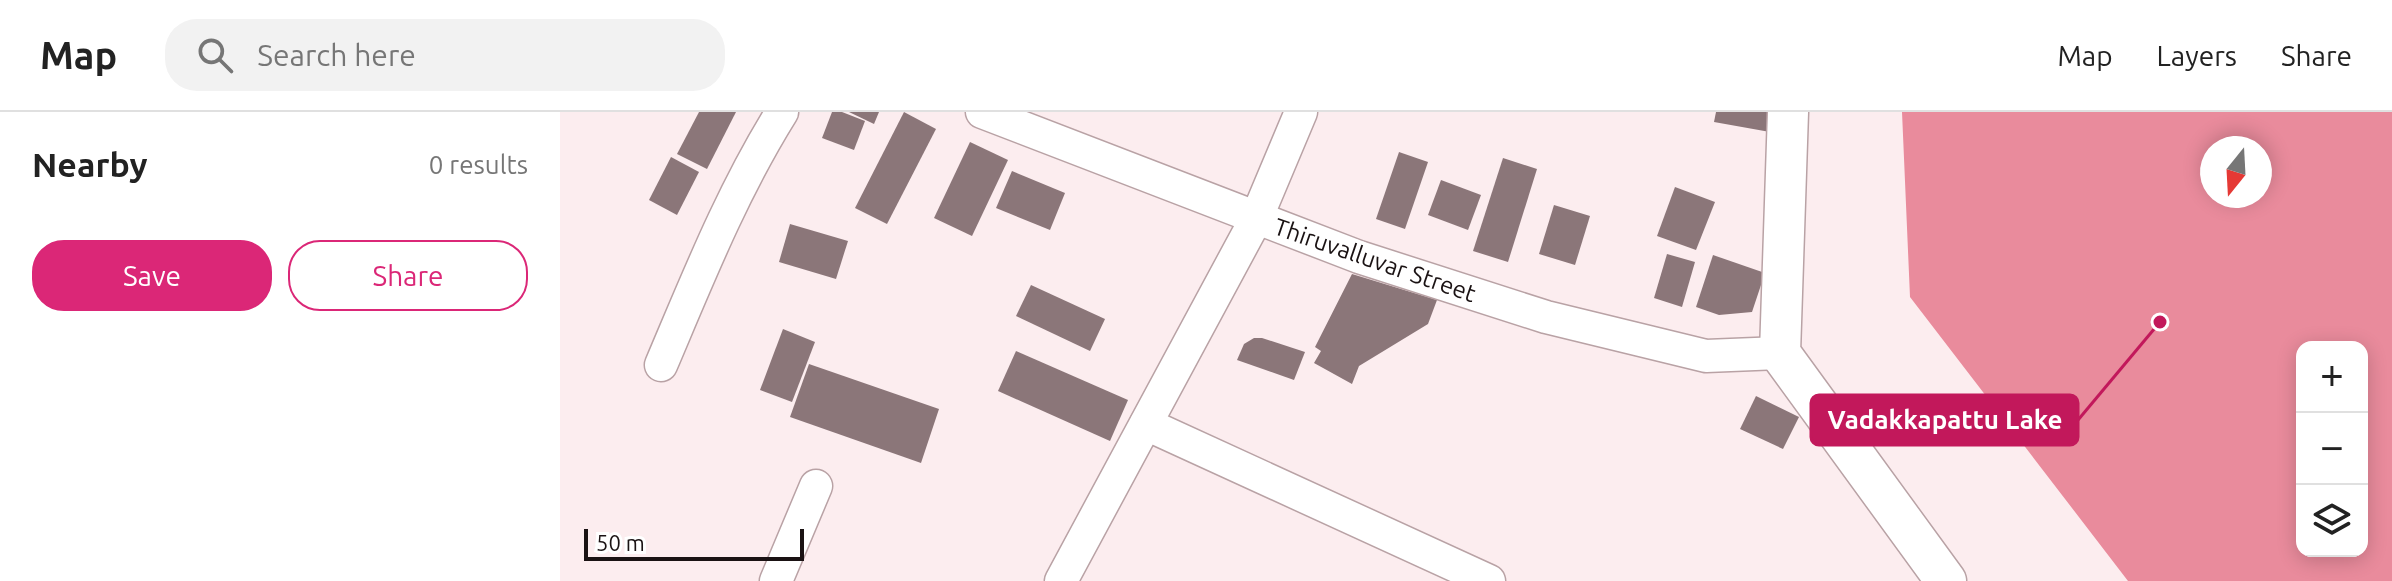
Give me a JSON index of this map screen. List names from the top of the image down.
{
  "streets": {
    "street": ["Thiruvalluvar Street"]
  },
  "places": ["Vadakkapattu Lake"],
  "scale_bar": "50 m",
  "north": "bottom",
  "page": {
    "header": "Map",
    "search": "Search here",
    "nav": ["Map", "Layers", "Share"],
    "heading": ["Nearby", "0 results"],
    "buttons": ["Save", "Share"],
    "map_buttons": ["+", "−"],
    "scale": "50 m"
  }
}
